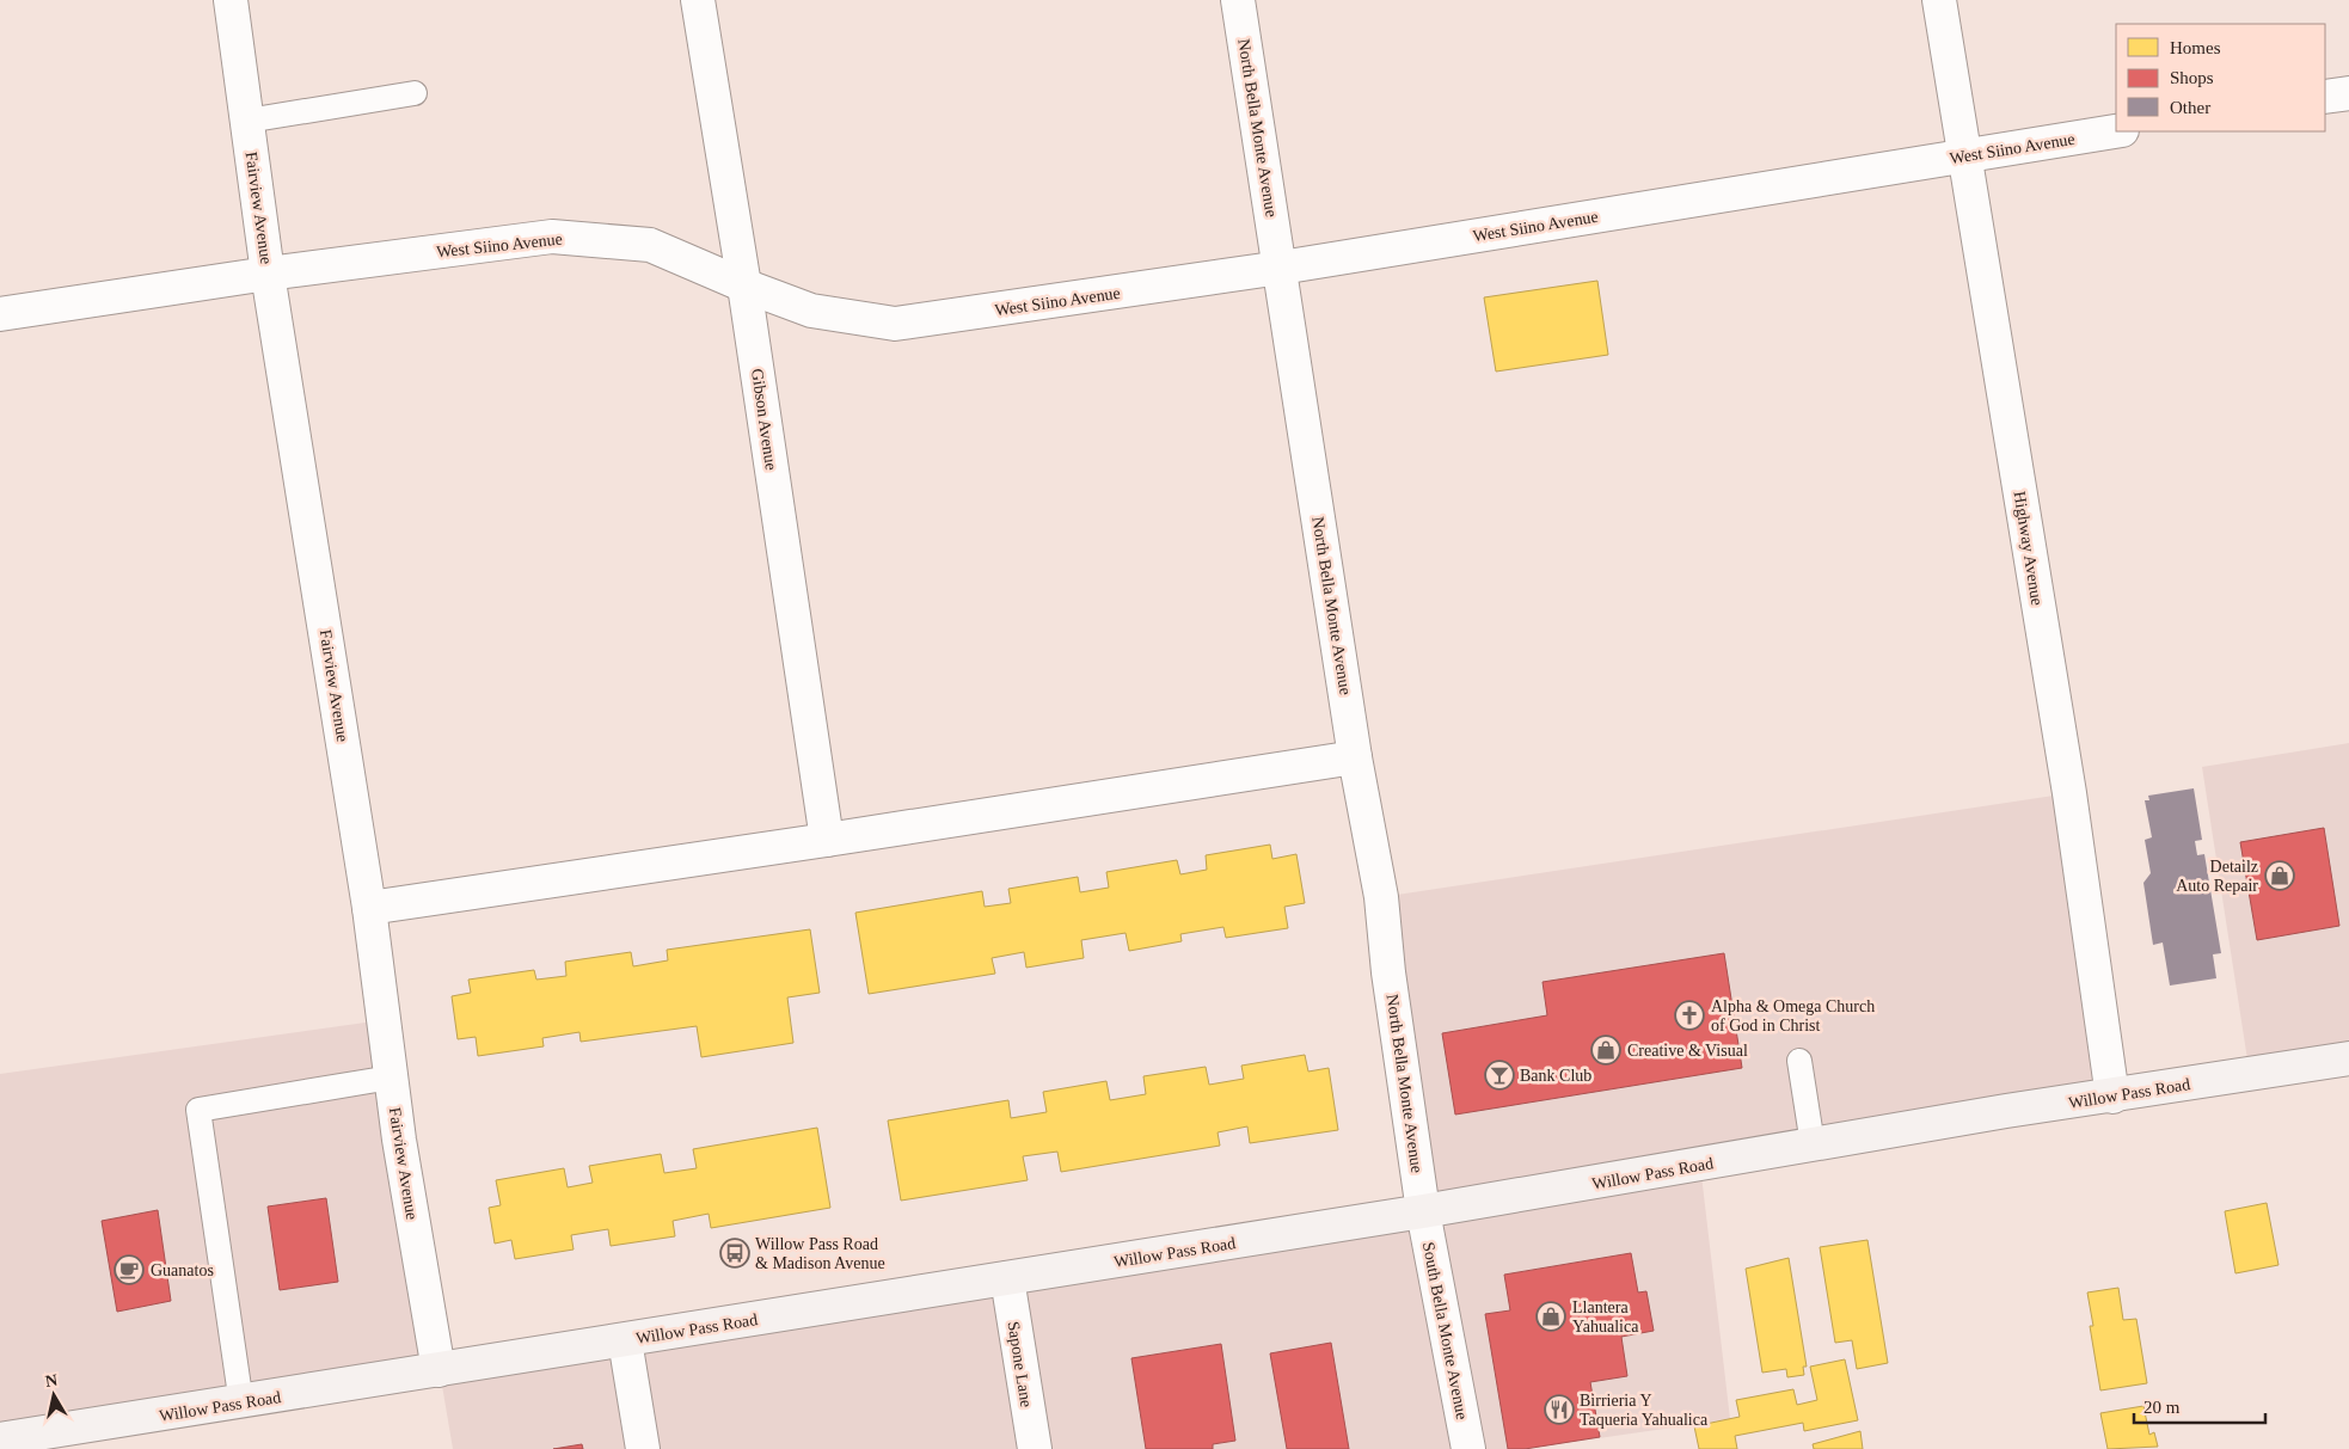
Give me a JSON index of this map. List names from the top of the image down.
{
  "streets": {
    "main road": ["Willow Pass Road"],
    "street": [
      "North Bella Monte Avenue",
      "West Siino Avenue",
      "Fairview Avenue",
      "Gibson Avenue",
      "Highway Avenue",
      "South Bella Monte Avenue",
      "Sapone Lane"
    ]
  },
  "crossings": [
    ["North Bella Monte Avenue", "West Siino Avenue"],
    ["North Bella Monte Avenue", "Willow Pass Road"],
    ["North Bella Monte Avenue", "South Bella Monte Avenue"],
    ["West Siino Avenue", "Fairview Avenue"],
    ["West Siino Avenue", "Gibson Avenue"],
    ["West Siino Avenue", "Highway Avenue"],
    ["Fairview Avenue", "Willow Pass Road"],
    ["Highway Avenue", "Willow Pass Road"],
    ["Willow Pass Road", "South Bella Monte Avenue"],
    ["Willow Pass Road", "Sapone Lane"]
  ],
  "places": {
    "shop": ["Detailz Auto Repair", "Creative & Visual", "Llantera Yahualica"],
    "church": ["Alpha & Omega Church of God in Christ"],
    "bar": ["Bank Club"],
    "bus stop": ["Willow Pass Road & Madison Avenue"],
    "cafe": ["Guanatos"],
    "restaurant": ["Birrieria Y Taqueria Yahualica"]
  },
  "legend": ["Homes", "Shops", "Other"],
  "scale_bar": "20 m",
  "north": "top"
}
